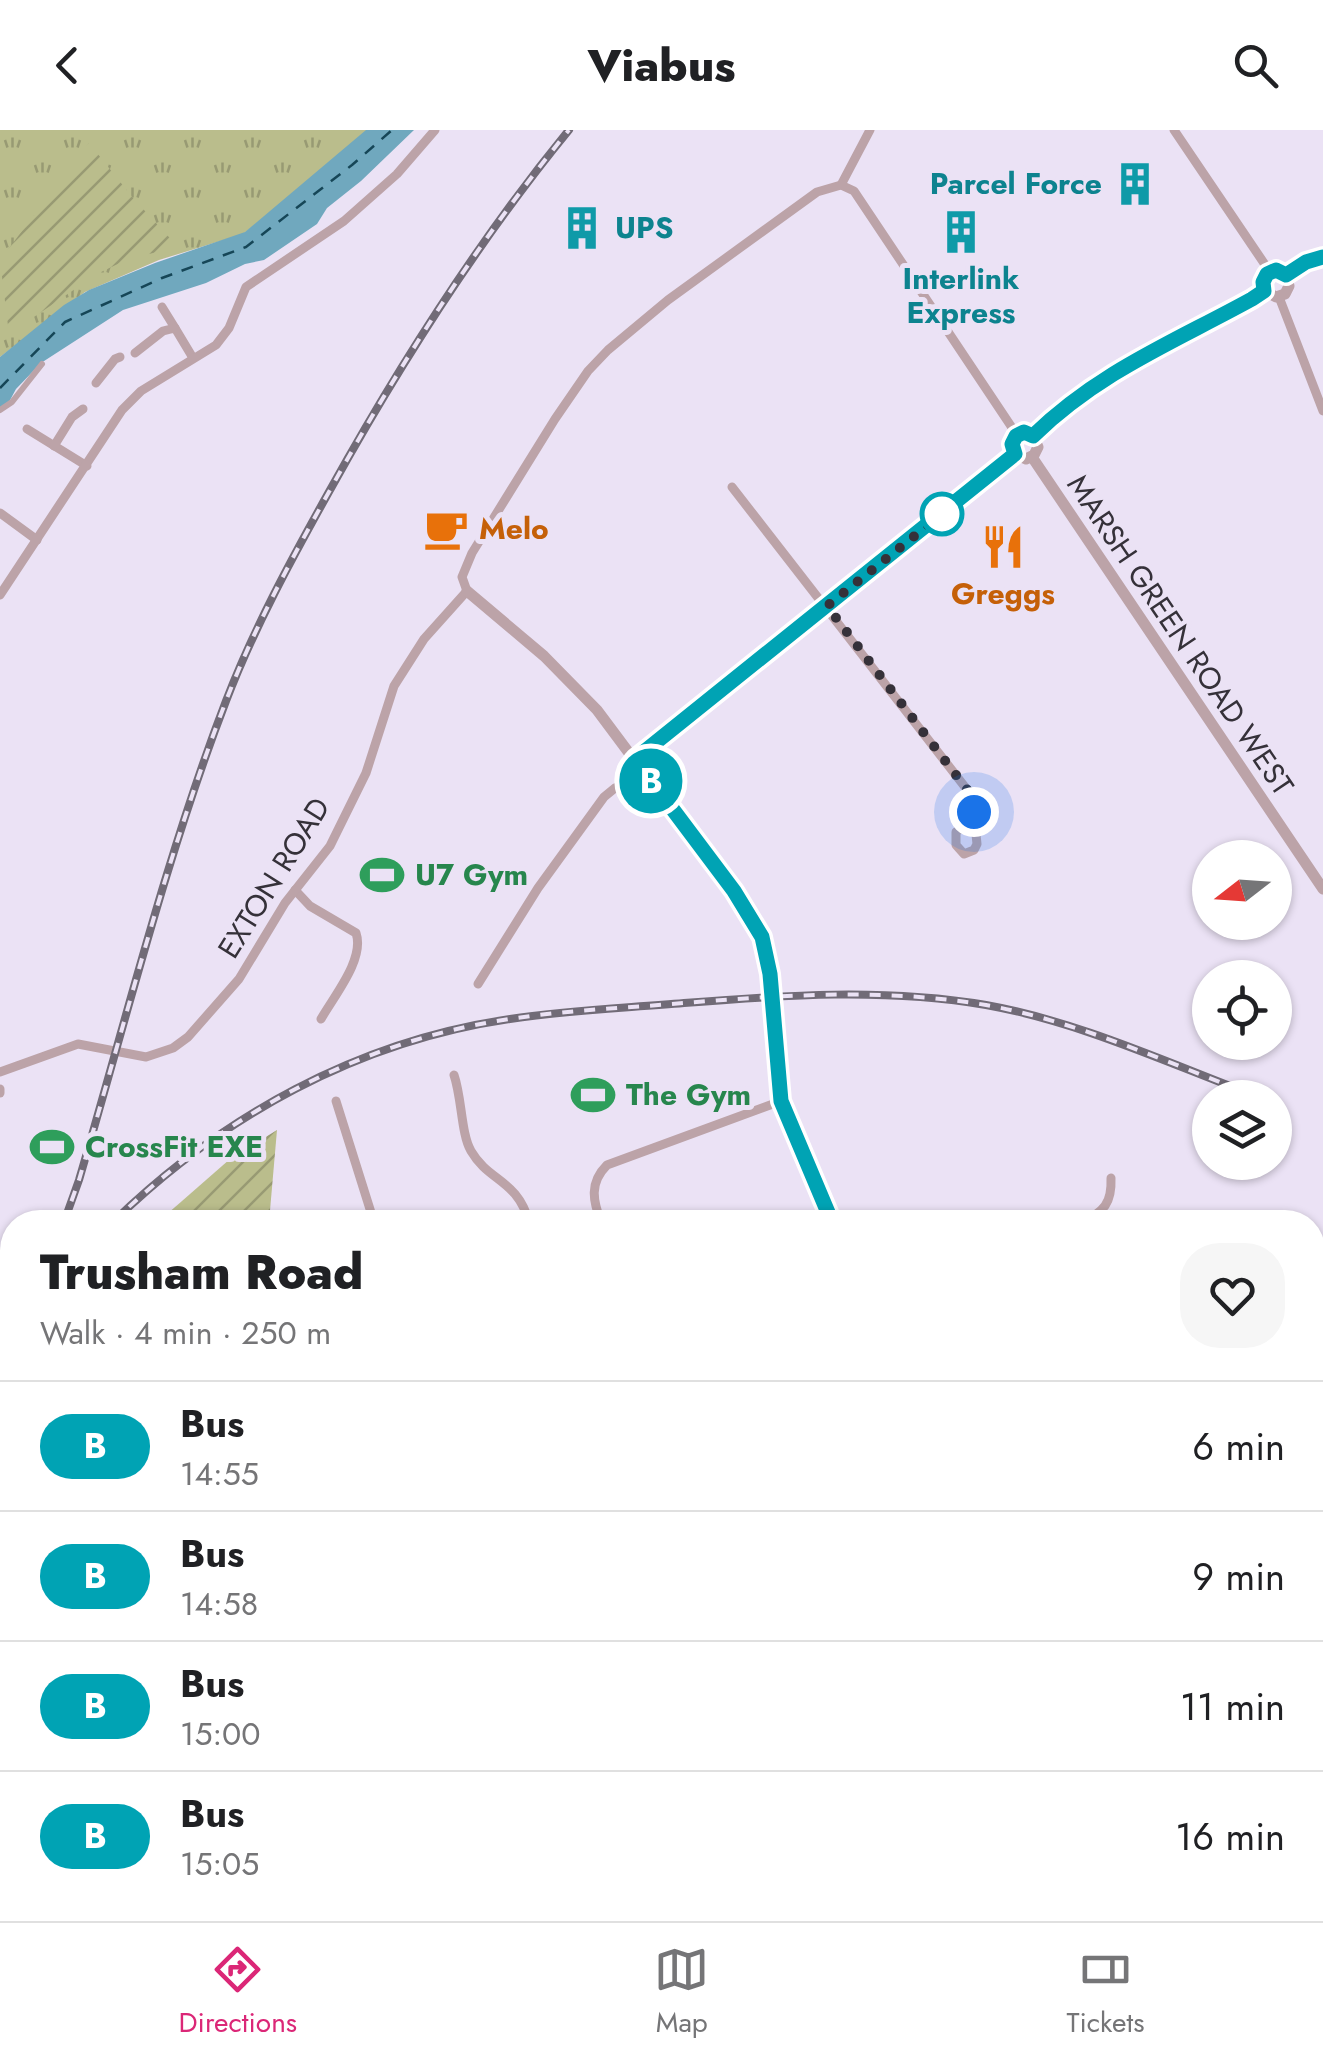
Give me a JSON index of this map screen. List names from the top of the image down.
{
  "streets": {
    "street": ["MARSH GREEN ROAD WEST", "EXTON ROAD"]
  },
  "places": {
    "building": ["Parcel Force", "UPS", "Interlink Express"],
    "cafe": ["Melo"],
    "restaurant": ["Greggs"],
    "sports": ["U7 Gym", "The Gym", "CrossFit EXE"]
  },
  "lines": ["bus line B"],
  "north": "left",
  "page": {
    "header": "Viabus",
    "on_map": "B",
    "heading": ["Trusham Road", "Walk · 4 min · 250 m"],
    "list": [
      {
        "mark": "B",
        "name": "Bus",
        "note": "14:55",
        "value": "6 min"
      },
      {
        "mark": "B",
        "name": "Bus",
        "note": "14:58",
        "value": "9 min"
      },
      {
        "mark": "B",
        "name": "Bus",
        "note": "15:00",
        "value": "11 min"
      },
      {
        "mark": "B",
        "name": "Bus",
        "note": "15:05",
        "value": "16 min"
      }
    ],
    "tabs": ["Directions", "Map", "Tickets"]
  }
}
